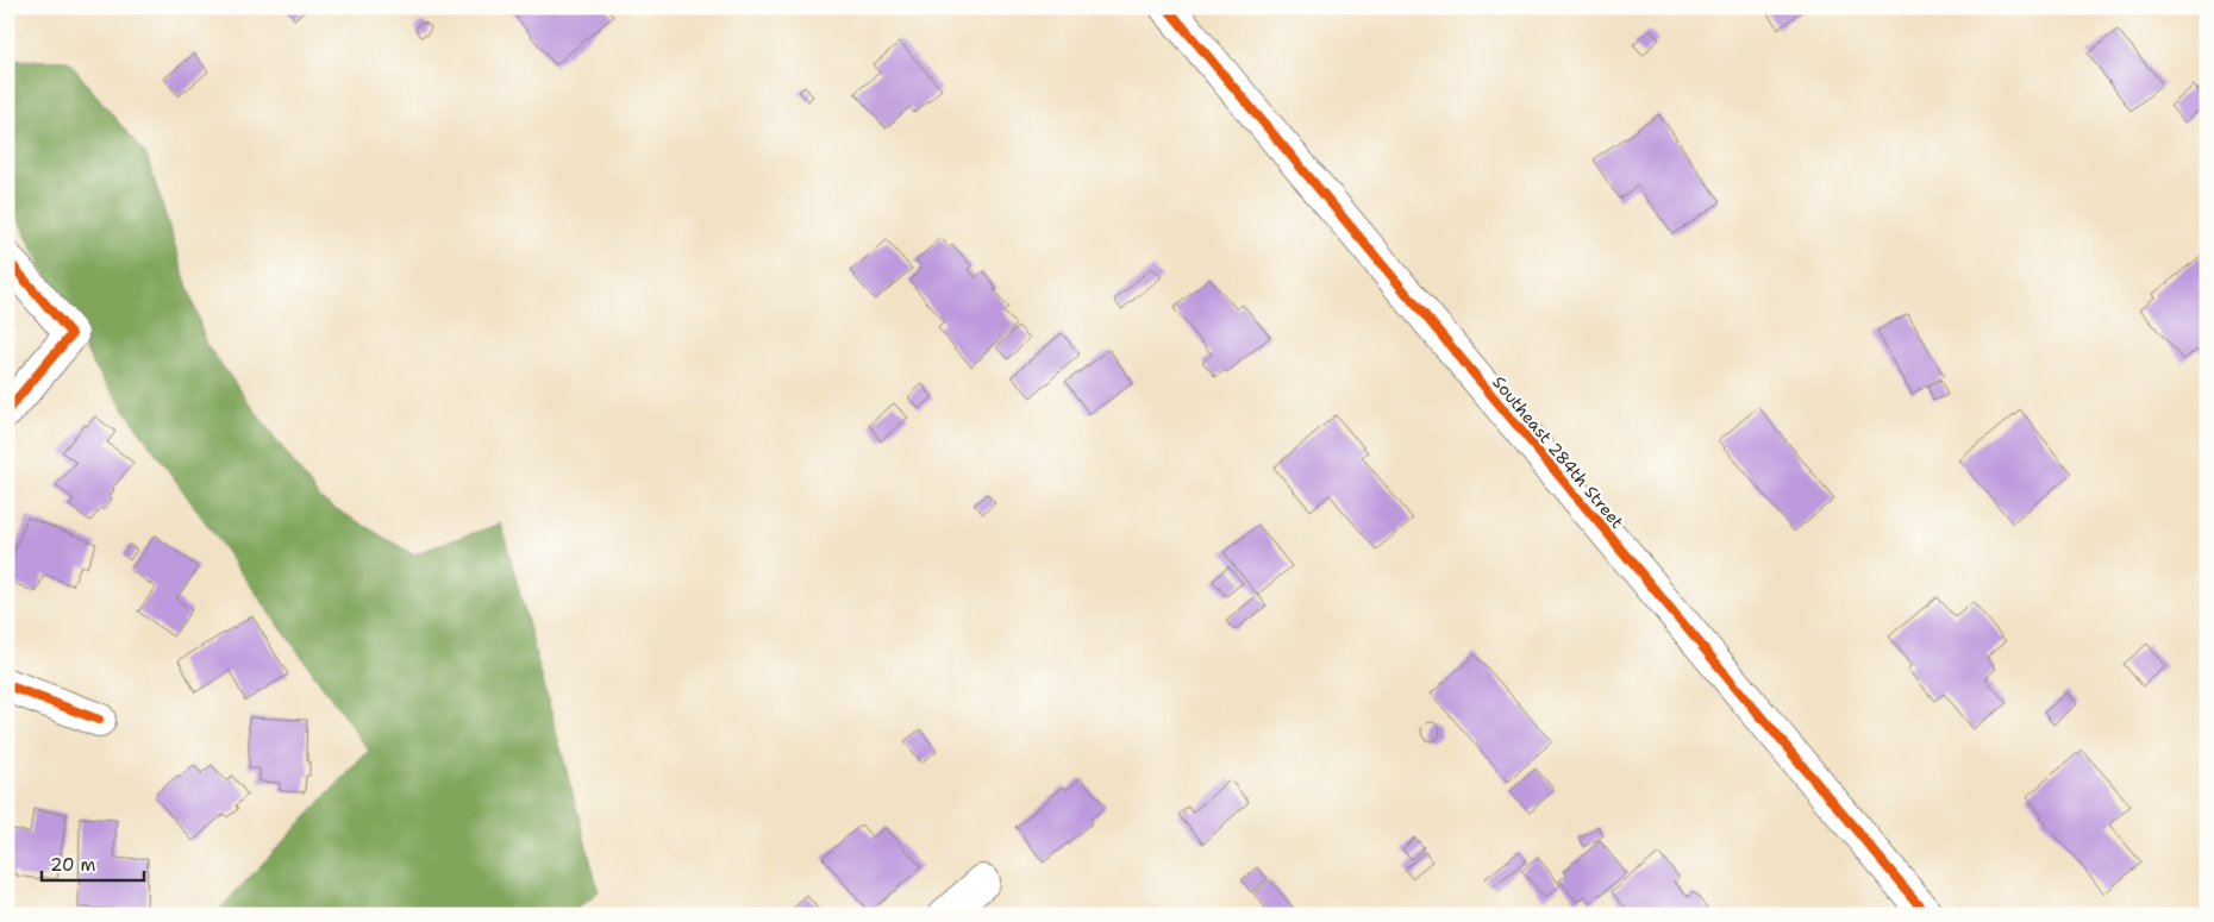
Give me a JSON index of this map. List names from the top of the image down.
{
  "streets": {
    "street": ["Southeast 284th Street"]
  },
  "scale_bar": "20 m"
}
